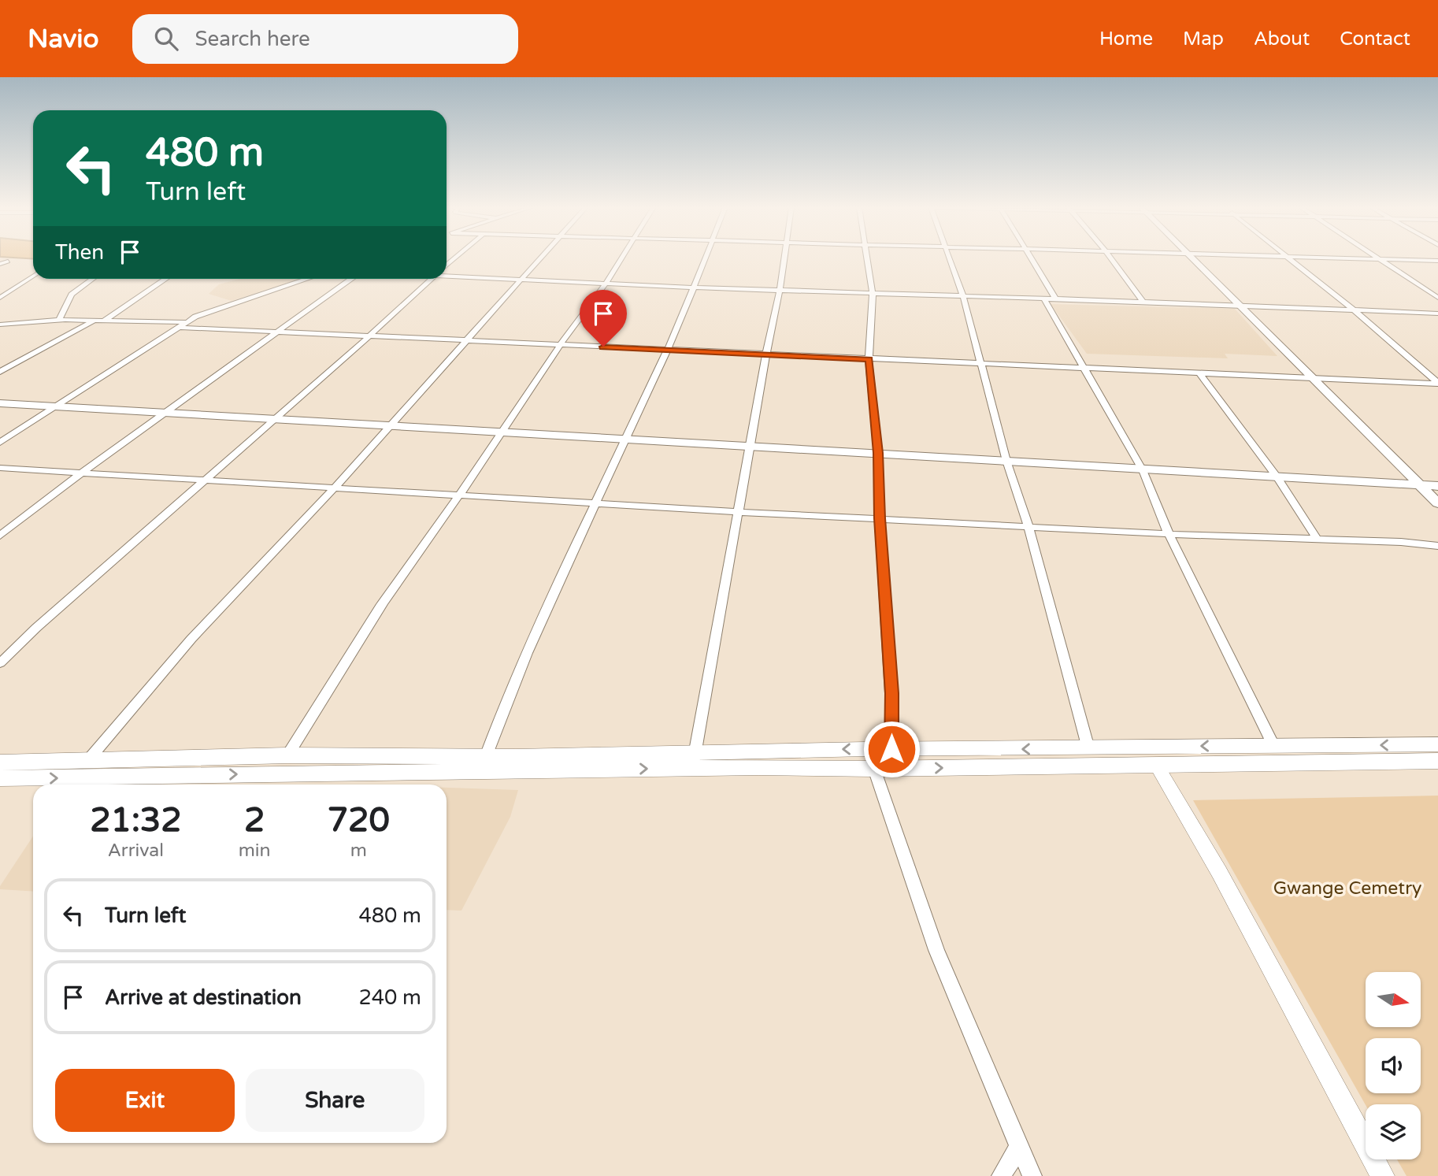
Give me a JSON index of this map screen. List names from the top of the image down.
{
  "parks": ["Gwange Cemetry"],
  "north": "right",
  "page": {
    "header": "Navio",
    "search": "Search here",
    "nav": [
      "Home",
      "Map",
      "About",
      "Contact"
    ],
    "turn": ["480 m", "Turn left"],
    "then": "Then",
    "eta": [
      "21:32",
      "Arrival",
      "2",
      "min",
      "720",
      "m"
    ],
    "list": [
      {
        "name": "Turn left",
        "value": "480 m"
      },
      {
        "name": "Arrive at destination",
        "value": "240 m"
      }
    ],
    "buttons": ["Exit", "Share"]
  }
}
